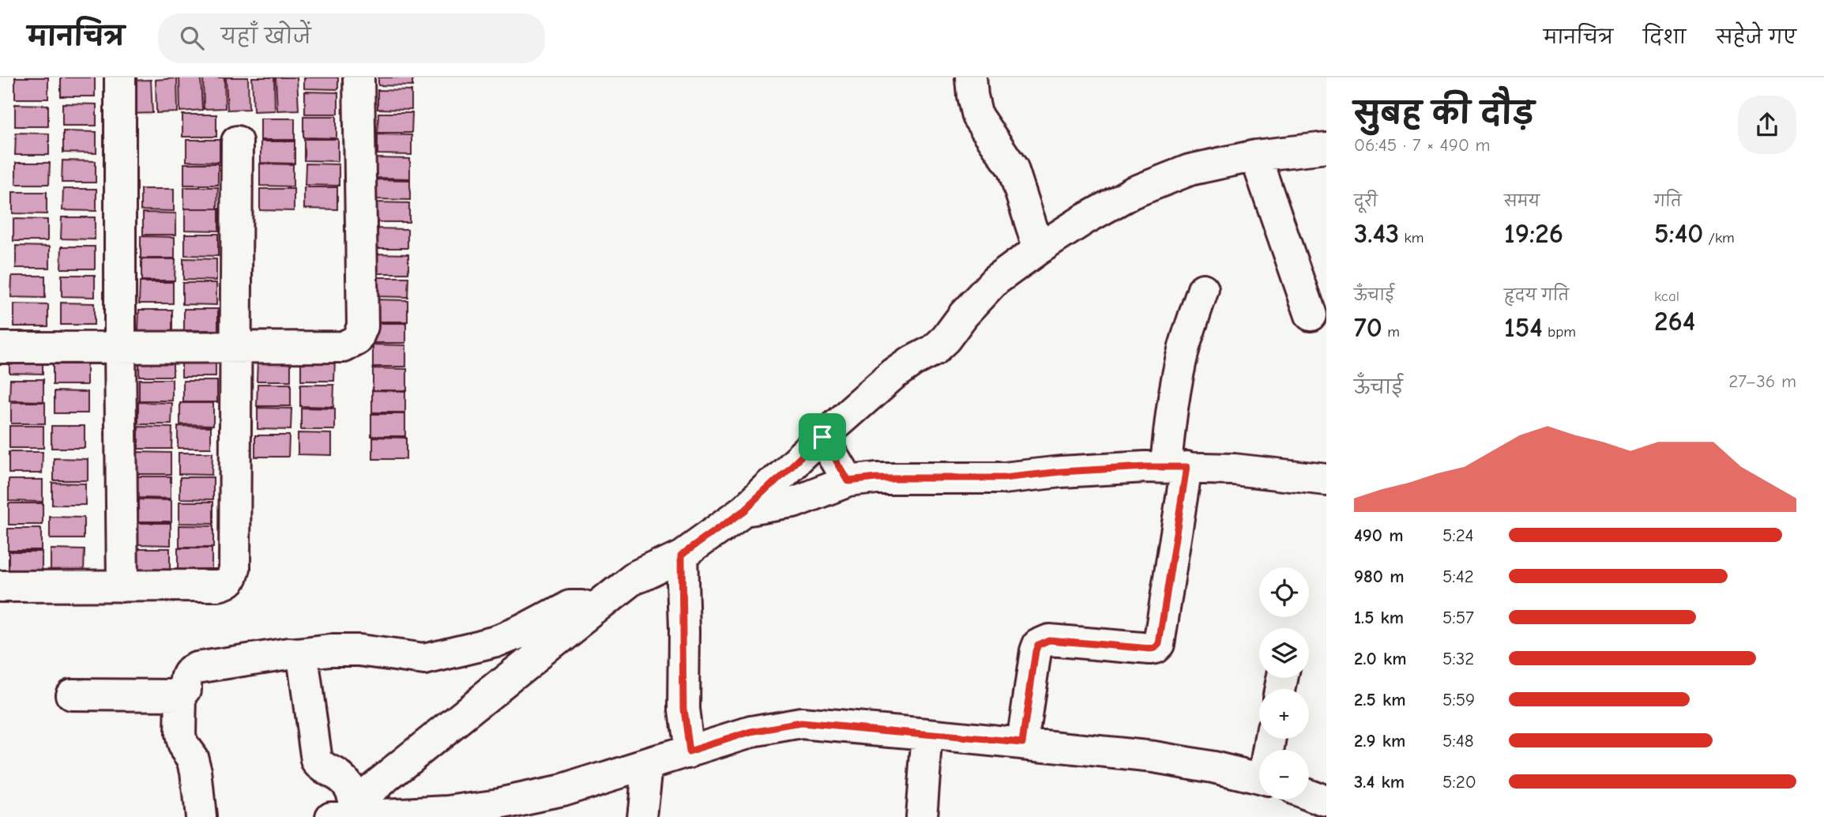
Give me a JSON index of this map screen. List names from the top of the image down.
{
  "page": {
    "header": "मानचित्र",
    "search": "यहाँ खोजें",
    "nav": ["मानचित्र", "दिशा", "सहेजे गए"],
    "heading": ["सुबह की दौड़", "06:45 · 7 × 490 m"],
    "stats": [
      ["दूरी", "3.43 km"],
      ["समय", "19:26"],
      ["गति", "5:40 /km"],
      ["ऊँचाई", "70 m"],
      ["हृदय गति", "154 bpm"],
      ["kcal", "264"]
    ],
    "chart": ["ऊँचाई", "27–36 m"],
    "list": [
      {
        "name": "490 m",
        "note": "5:24"
      },
      {
        "name": "980 m",
        "note": "5:42"
      },
      {
        "name": "1.5 km",
        "note": "5:57"
      },
      {
        "name": "2.0 km",
        "note": "5:32"
      },
      {
        "name": "2.5 km",
        "note": "5:59"
      },
      {
        "name": "2.9 km",
        "note": "5:48"
      },
      {
        "name": "3.4 km",
        "note": "5:20"
      }
    ],
    "map_buttons": ["+", "−"]
  }
}
